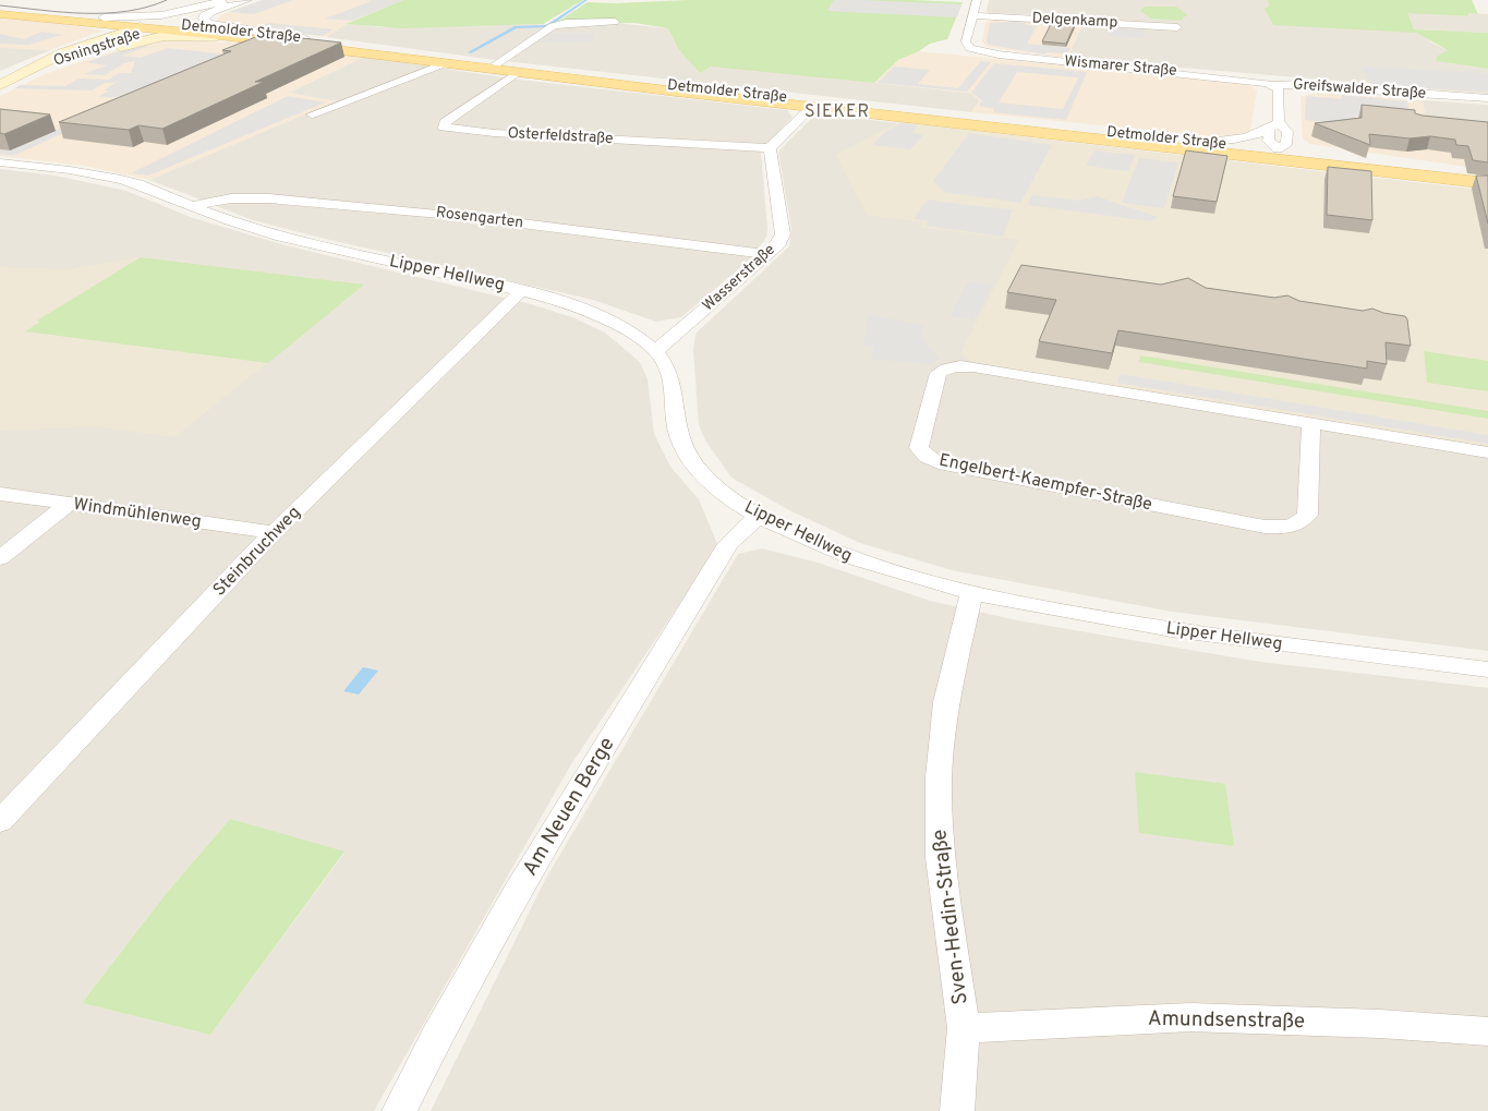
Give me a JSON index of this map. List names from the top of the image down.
{
  "streets": {
    "main road": ["Detmolder Straße", "Osningstraße"],
    "street": [
      "Delgenkamp",
      "Wismarer Straße",
      "Greifswalder Straße",
      "Osterfeldstraße",
      "Rosengarten",
      "Lipper Hellweg",
      "Wasserstraße",
      "Engelbert-Kaempfer-Straße",
      "Windmühlenweg",
      "Steinbruchweg",
      "Am Neuen Berge",
      "Sven-Hedin-Straße",
      "Amundsenstraße"
    ]
  },
  "crossings": [
    ["Delgenkamp", "Wismarer Straße"],
    ["Detmolder Straße", "Osningstraße"],
    ["Detmolder Straße", "Greifswalder Straße"],
    ["Detmolder Straße", "Osterfeldstraße"],
    ["Wismarer Straße", "Greifswalder Straße"],
    ["Osterfeldstraße", "Wasserstraße"],
    ["Rosengarten", "Lipper Hellweg"],
    ["Rosengarten", "Wasserstraße"],
    ["Lipper Hellweg", "Wasserstraße"],
    ["Lipper Hellweg", "Steinbruchweg"],
    ["Lipper Hellweg", "Am Neuen Berge"],
    ["Lipper Hellweg", "Sven-Hedin-Straße"],
    ["Windmühlenweg", "Steinbruchweg"],
    ["Sven-Hedin-Straße", "Amundsenstraße"]
  ],
  "districts": ["SIEKER"]
}
